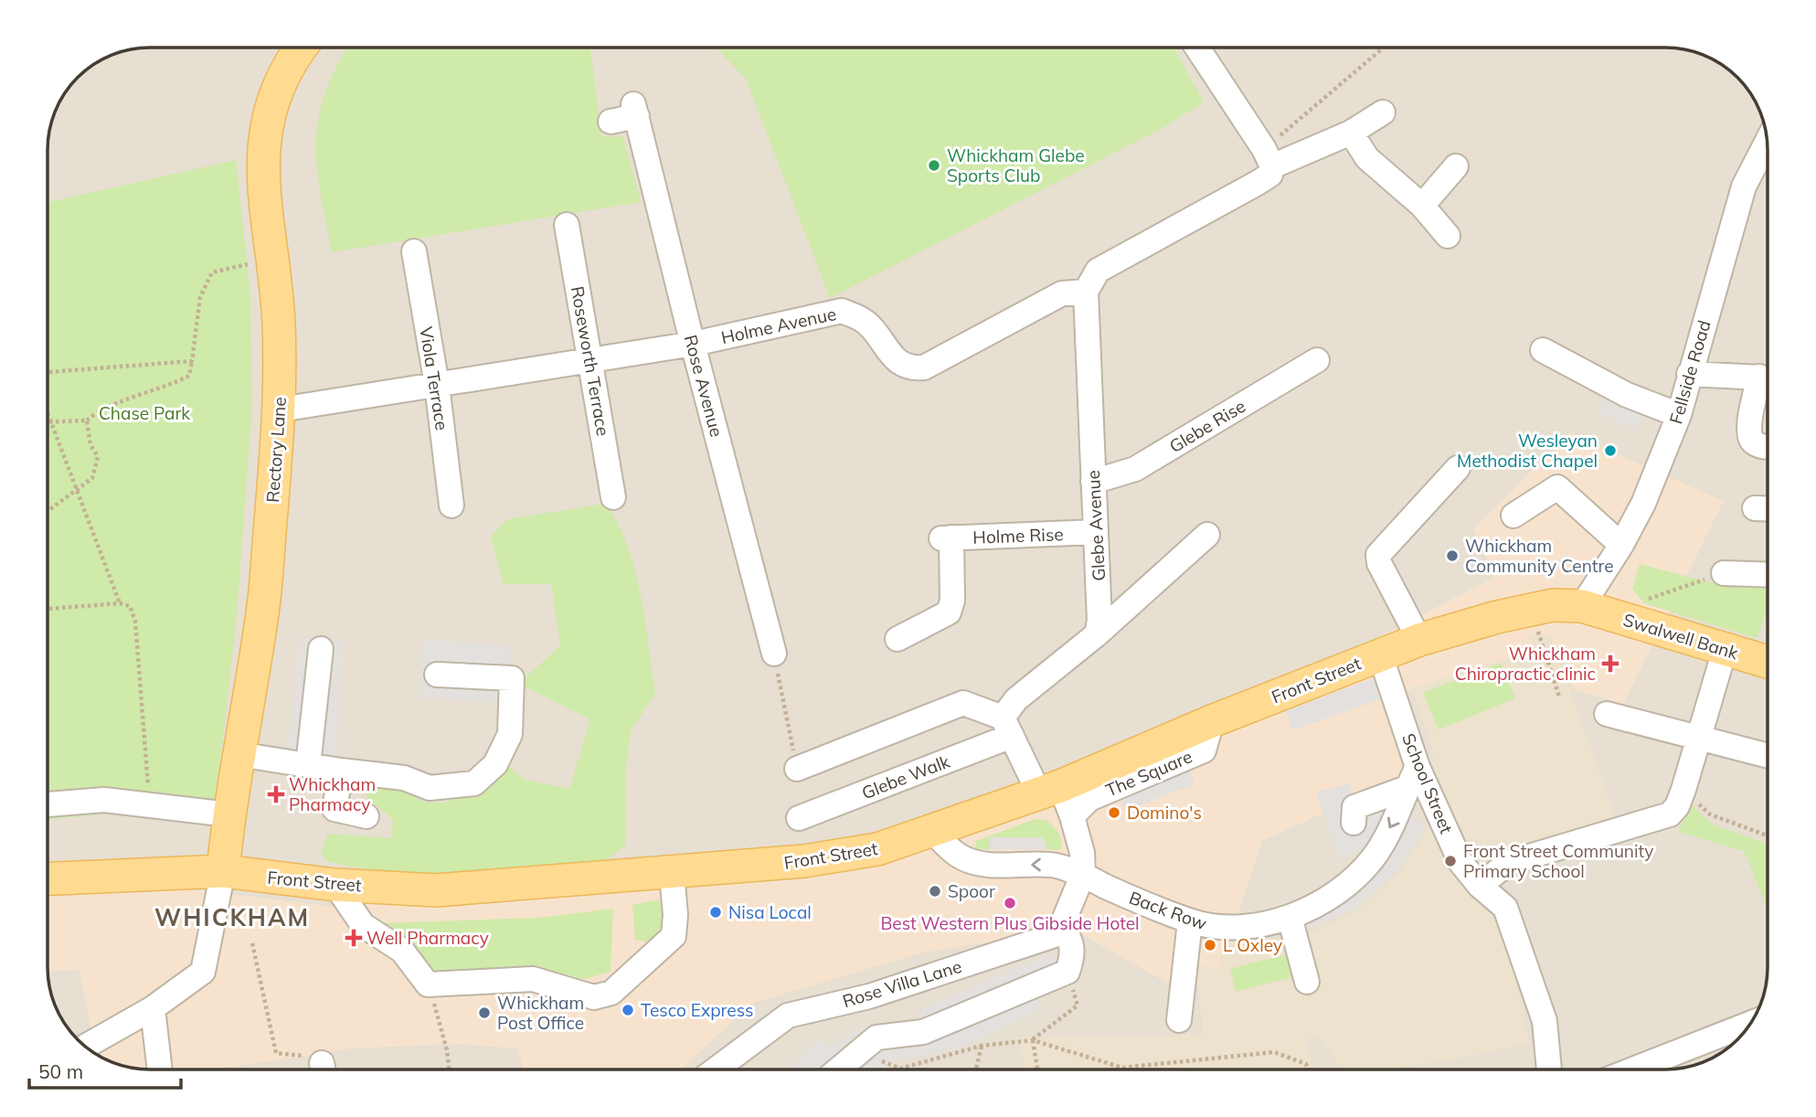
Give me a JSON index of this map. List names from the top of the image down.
{
  "streets": {
    "main road": ["Rectory Lane", "Swalwell Bank", "Front Street"],
    "street": [
      "Holme Avenue",
      "Roseworth Terrace",
      "Fellside Road",
      "Viola Terrace",
      "Rose Avenue",
      "Glebe Rise",
      "Glebe Avenue",
      "Holme Rise",
      "The Square",
      "Glebe Walk",
      "School Street",
      "Back Row",
      "Rose Villa Lane"
    ]
  },
  "crossings": [
    ["Holme Avenue", "Roseworth Terrace"],
    ["Holme Avenue", "Viola Terrace"],
    ["Holme Avenue", "Rose Avenue"],
    ["Holme Avenue", "Rectory Lane"],
    ["Holme Avenue", "Glebe Avenue"],
    ["Fellside Road", "Swalwell Bank"],
    ["Fellside Road", "Front Street"],
    ["Glebe Rise", "Glebe Avenue"],
    ["Rectory Lane", "Front Street"],
    ["Glebe Avenue", "Holme Rise"],
    ["Swalwell Bank", "Front Street"],
    ["Front Street", "The Square"],
    ["Front Street", "School Street"],
    ["Front Street", "Back Row"],
    ["School Street", "Back Row"]
  ],
  "districts": ["WHICKHAM"],
  "parks": ["Chase Park"],
  "places": {
    "other": [
      "Whickham Glebe Sports Club",
      "Wesleyan Methodist Chapel",
      "Whickham Community Centre",
      "Domino's",
      "Front Street Community Primary School",
      "Spoor",
      "Best Western Plus Gibside Hotel",
      "Nisa Local",
      "L Oxley",
      "Tesco Express",
      "Whickham Post Office"
    ],
    "health": ["Whickham Chiropractic clinic", "Whickham Pharmacy", "Well Pharmacy"]
  },
  "scale_bar": "50 m"
}
